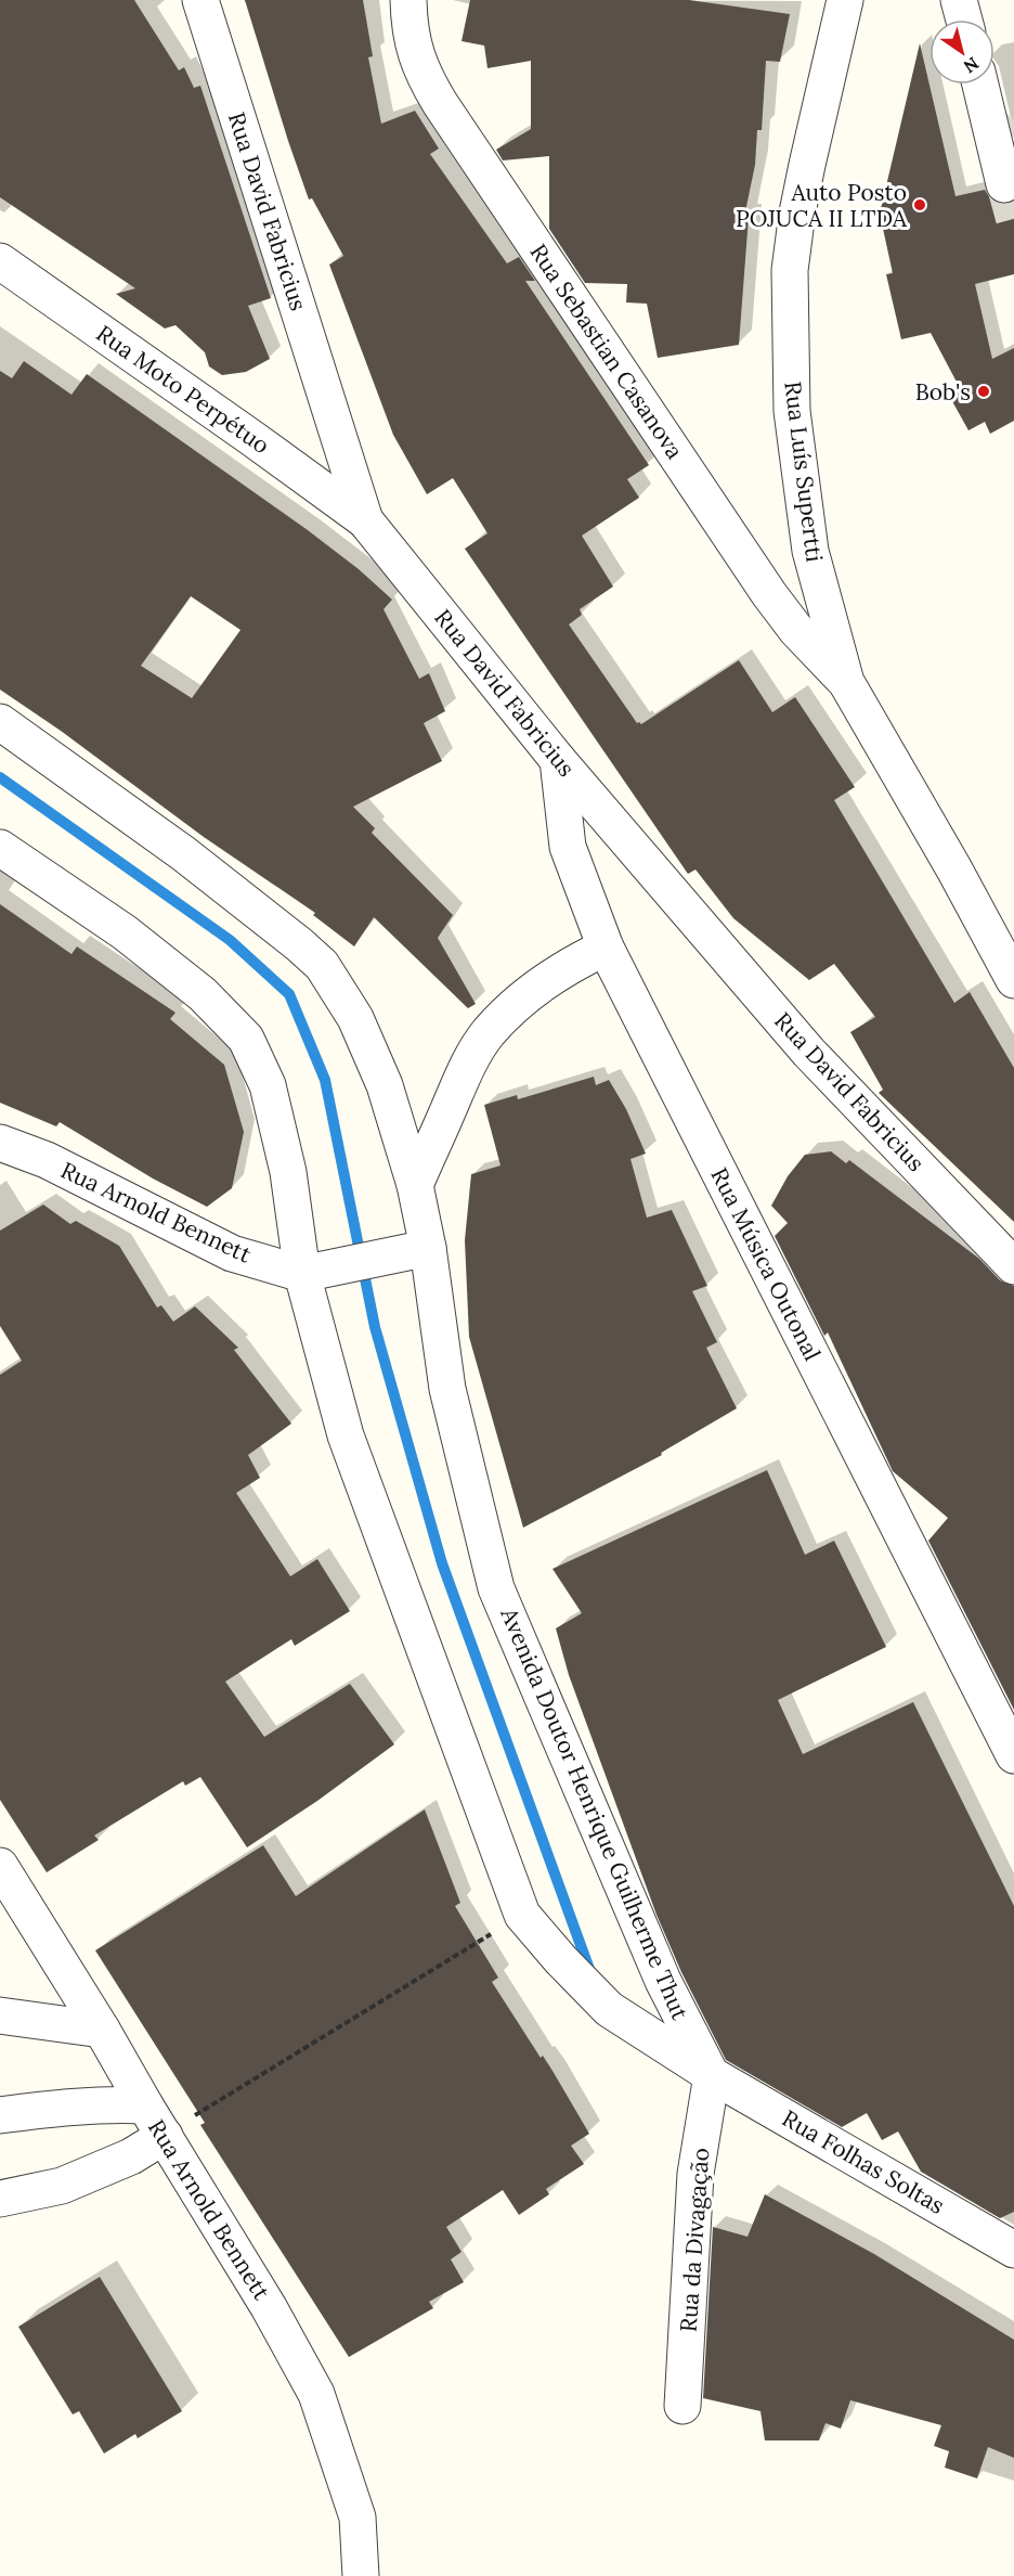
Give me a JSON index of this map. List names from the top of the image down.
{
  "streets": {
    "street": [
      "Rua David Fabricius",
      "Rua Sebastian Casanova",
      "Rua Moto Perpétuo",
      "Rua Luís Supertti",
      "Rua Arnold Bennett",
      "Rua Música Outonal",
      "Avenida Doutor Henrique Guilherme Thut",
      "Rua Folhas Soltas",
      "Rua da Divagação"
    ]
  },
  "crossings": [
    ["Rua David Fabricius", "Rua Moto Perpétuo"],
    ["Rua David Fabricius", "Rua Música Outonal"],
    ["Rua Sebastian Casanova", "Rua Luís Supertti"],
    ["Rua Arnold Bennett", "Avenida Doutor Henrique Guilherme Thut"],
    ["Avenida Doutor Henrique Guilherme Thut", "Rua Folhas Soltas"],
    ["Avenida Doutor Henrique Guilherme Thut", "Rua da Divagação"],
    ["Rua Folhas Soltas", "Rua da Divagação"]
  ],
  "places": ["Auto Posto POJUCA II LTDA", "Bob's"],
  "north": "bottom right"
}
